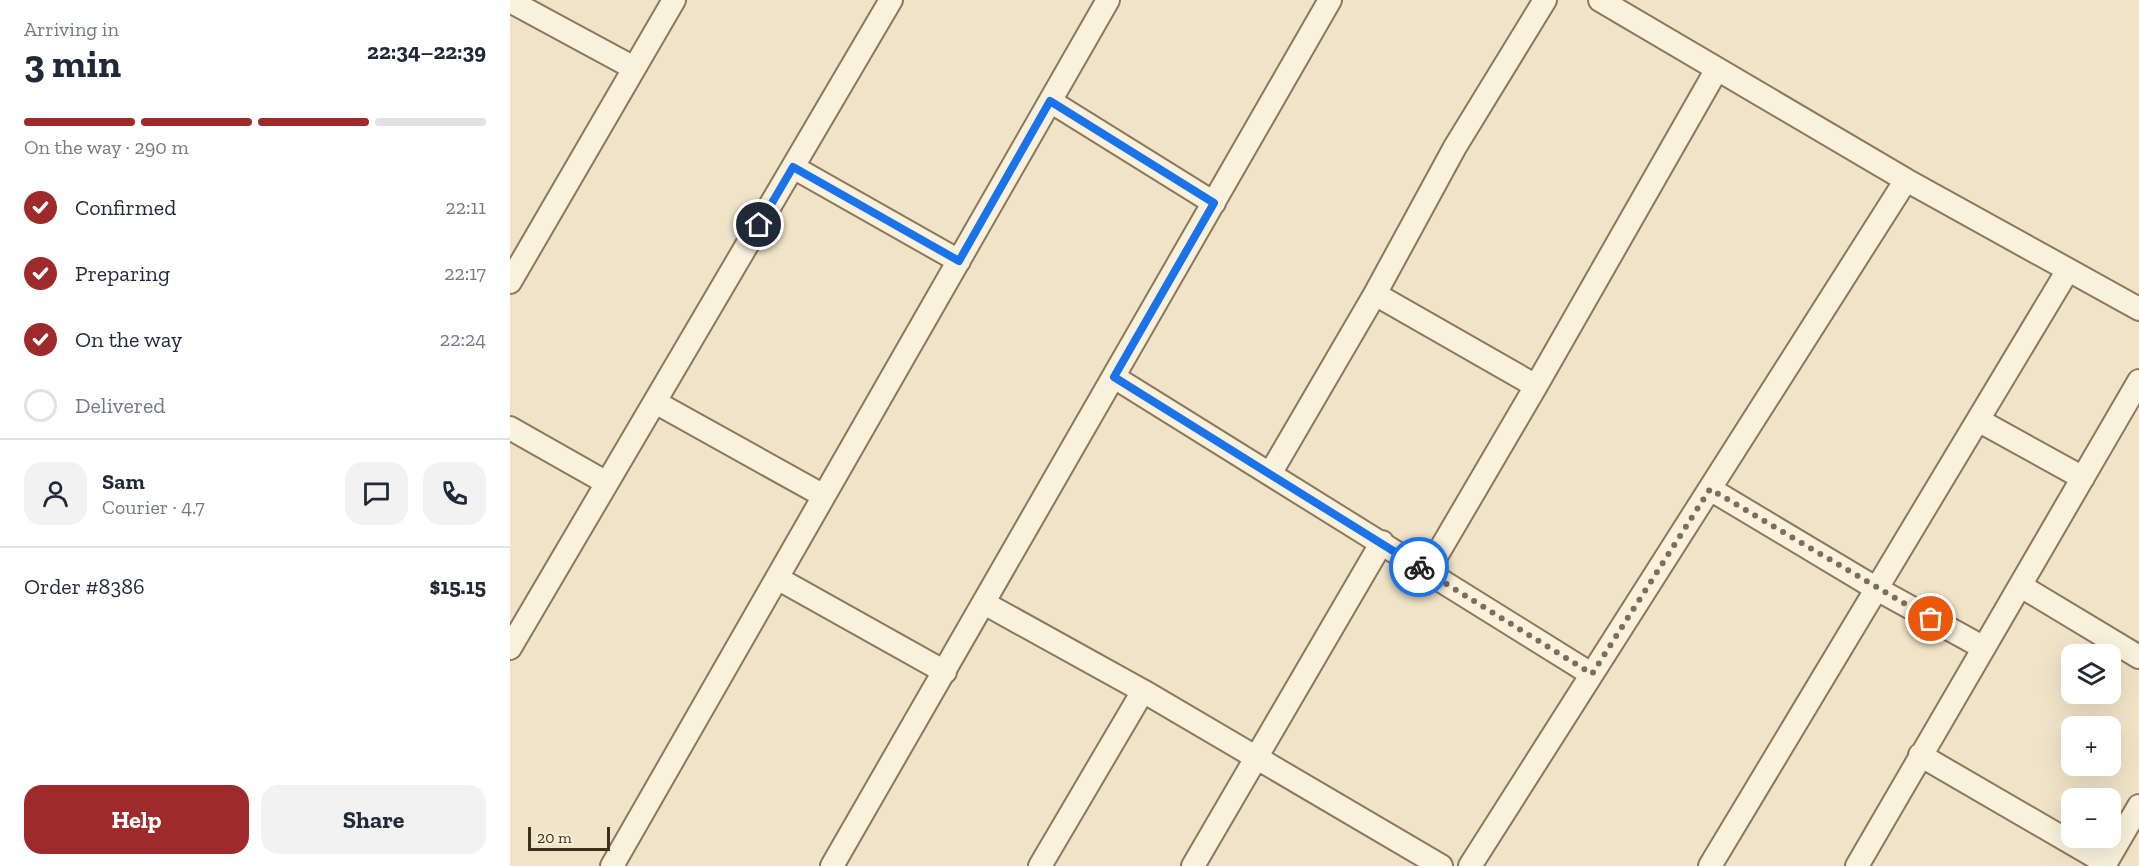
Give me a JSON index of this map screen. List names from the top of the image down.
{
  "scale_bar": "20 m",
  "page": {
    "heading": ["3 min", "Arriving in", "22:34–22:39"],
    "panel": [
      "Sam",
      "Courier · 4.7",
      "Order #8386",
      "$15.15"
    ],
    "bar": "On the way · 290 m",
    "list": [
      ["Confirmed", "22:11"],
      ["Preparing", "22:17"],
      ["On the way", "22:24"],
      "Delivered"
    ],
    "map_buttons": ["+", "−"],
    "buttons": ["Help", "Share"],
    "scale": "20 m"
  }
}
